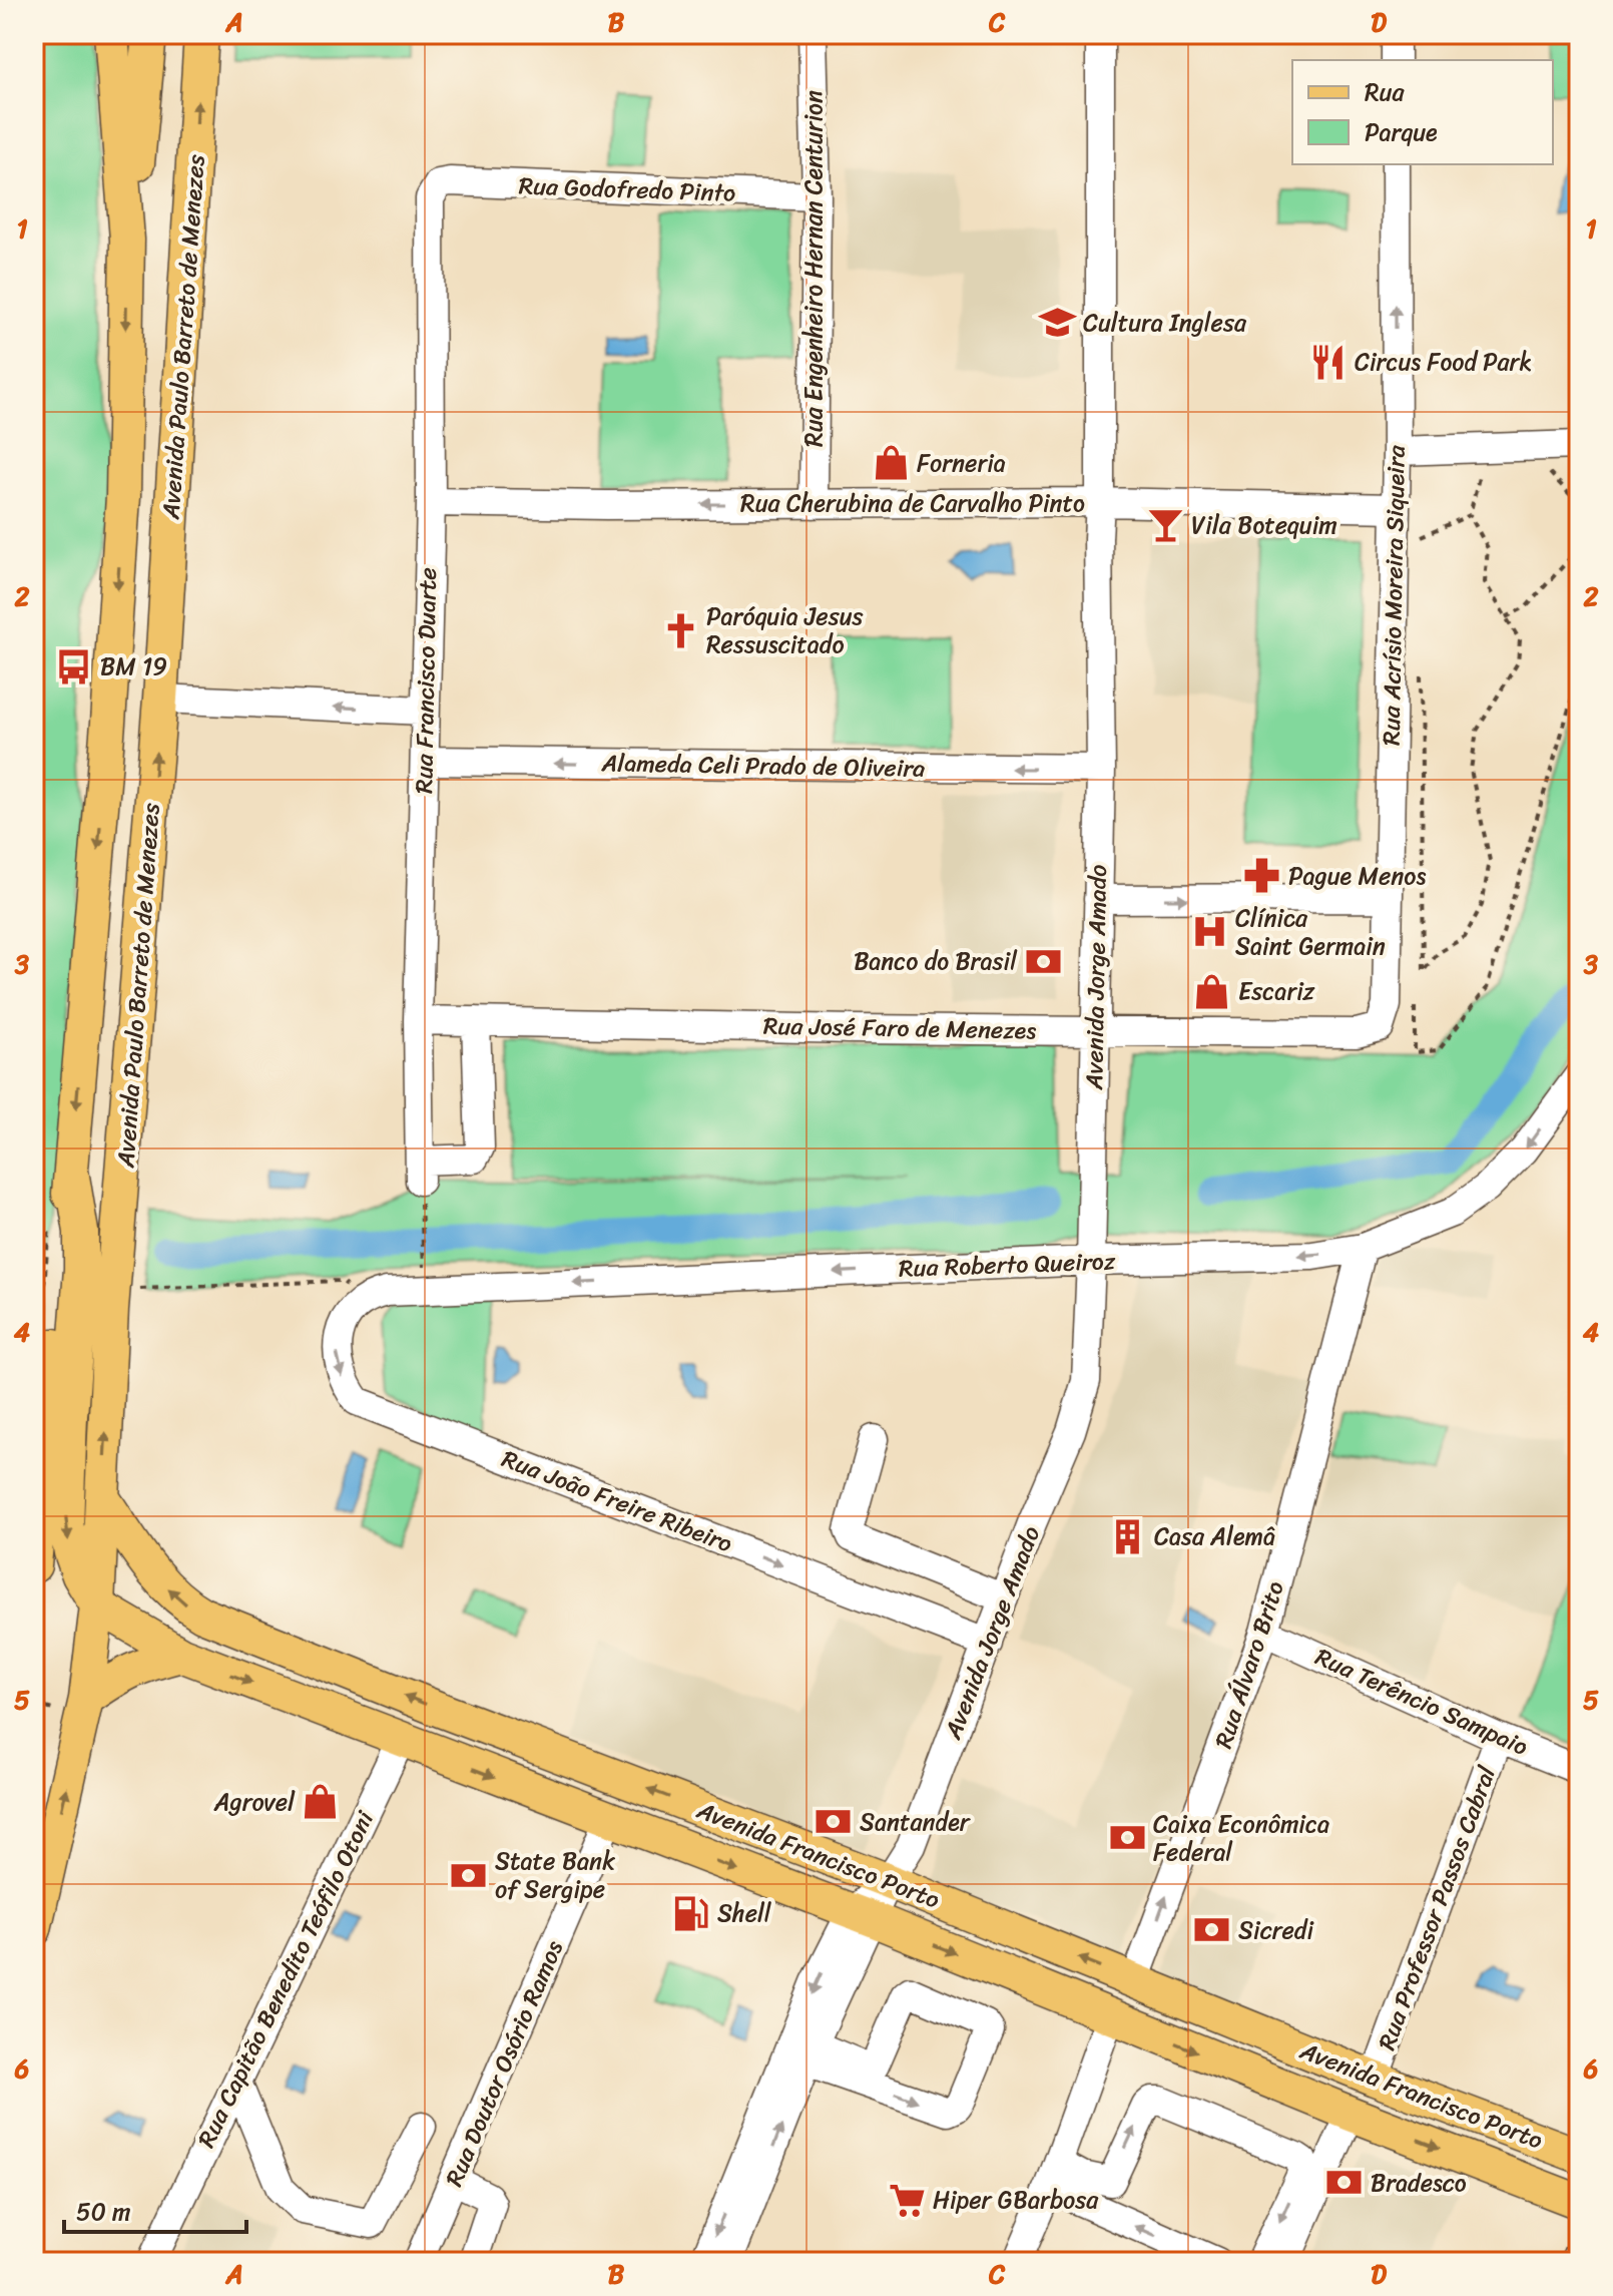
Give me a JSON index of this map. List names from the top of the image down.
{
  "streets": {
    "main road": ["Avenida Paulo Barreto de Menezes", "Avenida Francisco Porto"],
    "street": [
      "Rua Godofredo Pinto",
      "Rua Engenheiro Hernan Centurion",
      "Rua Cherubina de Carvalho Pinto",
      "Rua Acrísio Moreira Siqueira",
      "Rua Francisco Duarte",
      "Alameda Celi Prado de Oliveira",
      "Avenida Jorge Amado",
      "Rua José Faro de Menezes",
      "Rua Roberto Queiroz",
      "Rua João Freire Ribeiro",
      "Rua Álvaro Brito",
      "Rua Terêncio Sampaio",
      "Rua Professor Passos Cabral",
      "Rua Capitão Benedito Teófilo Otoni",
      "Rua Doutor Osório Ramos"
    ]
  },
  "crossings": [
    ["Rua Godofredo Pinto", "Rua Engenheiro Hernan Centurion"],
    ["Rua Godofredo Pinto", "Rua Francisco Duarte"],
    ["Rua Engenheiro Hernan Centurion", "Rua Cherubina de Carvalho Pinto"],
    ["Avenida Paulo Barreto de Menezes", "Avenida Francisco Porto"],
    ["Rua Cherubina de Carvalho Pinto", "Rua Acrísio Moreira Siqueira"],
    ["Rua Cherubina de Carvalho Pinto", "Rua Francisco Duarte"],
    ["Rua Cherubina de Carvalho Pinto", "Avenida Jorge Amado"],
    ["Rua Acrísio Moreira Siqueira", "Rua José Faro de Menezes"],
    ["Rua Francisco Duarte", "Alameda Celi Prado de Oliveira"],
    ["Rua Francisco Duarte", "Rua José Faro de Menezes"],
    ["Alameda Celi Prado de Oliveira", "Avenida Jorge Amado"],
    ["Avenida Jorge Amado", "Rua José Faro de Menezes"],
    ["Avenida Jorge Amado", "Rua Roberto Queiroz"],
    ["Avenida Jorge Amado", "Rua João Freire Ribeiro"],
    ["Avenida Jorge Amado", "Avenida Francisco Porto"],
    ["Rua Roberto Queiroz", "Rua João Freire Ribeiro"],
    ["Rua Roberto Queiroz", "Rua Álvaro Brito"],
    ["Rua Álvaro Brito", "Rua Terêncio Sampaio"],
    ["Rua Álvaro Brito", "Avenida Francisco Porto"],
    ["Rua Terêncio Sampaio", "Rua Professor Passos Cabral"],
    ["Avenida Francisco Porto", "Rua Professor Passos Cabral"],
    ["Avenida Francisco Porto", "Rua Capitão Benedito Teófilo Otoni"],
    ["Avenida Francisco Porto", "Rua Doutor Osório Ramos"]
  ],
  "one_way": [
    "Rua Cherubina de Carvalho Pinto",
    "Alameda Celi Prado de Oliveira",
    "Rua Roberto Queiroz",
    "Rua João Freire Ribeiro",
    "Rua Álvaro Brito"
  ],
  "places": {
    "school or university": ["Cultura Inglesa"],
    "restaurant": ["Circus Food Park"],
    "shop": ["Forneria", "Escariz", "Agrovel"],
    "bar": ["Vila Botequim"],
    "church": ["Paróquia Jesus Ressuscitado"],
    "bus stop": ["BM 19"],
    "pharmacy": ["Pague Menos"],
    "hospital": ["Clínica Saint Germain"],
    "bank": [
      "Banco do Brasil",
      "Santander",
      "Caixa Econômica Federal",
      "State Bank of Sergipe",
      "Sicredi",
      "Bradesco"
    ],
    "building": ["Casa Alemâ"],
    "fuel station": ["Shell"],
    "supermarket": ["Hiper GBarbosa"]
  },
  "legend": ["Rua", "Parque"],
  "scale_bar": "50 m",
  "grid": {
    "columns": [
      "A",
      "B",
      "C",
      "D"
    ],
    "rows": [
      "1",
      "2",
      "3",
      "4",
      "5",
      "6"
    ]
  }
}
